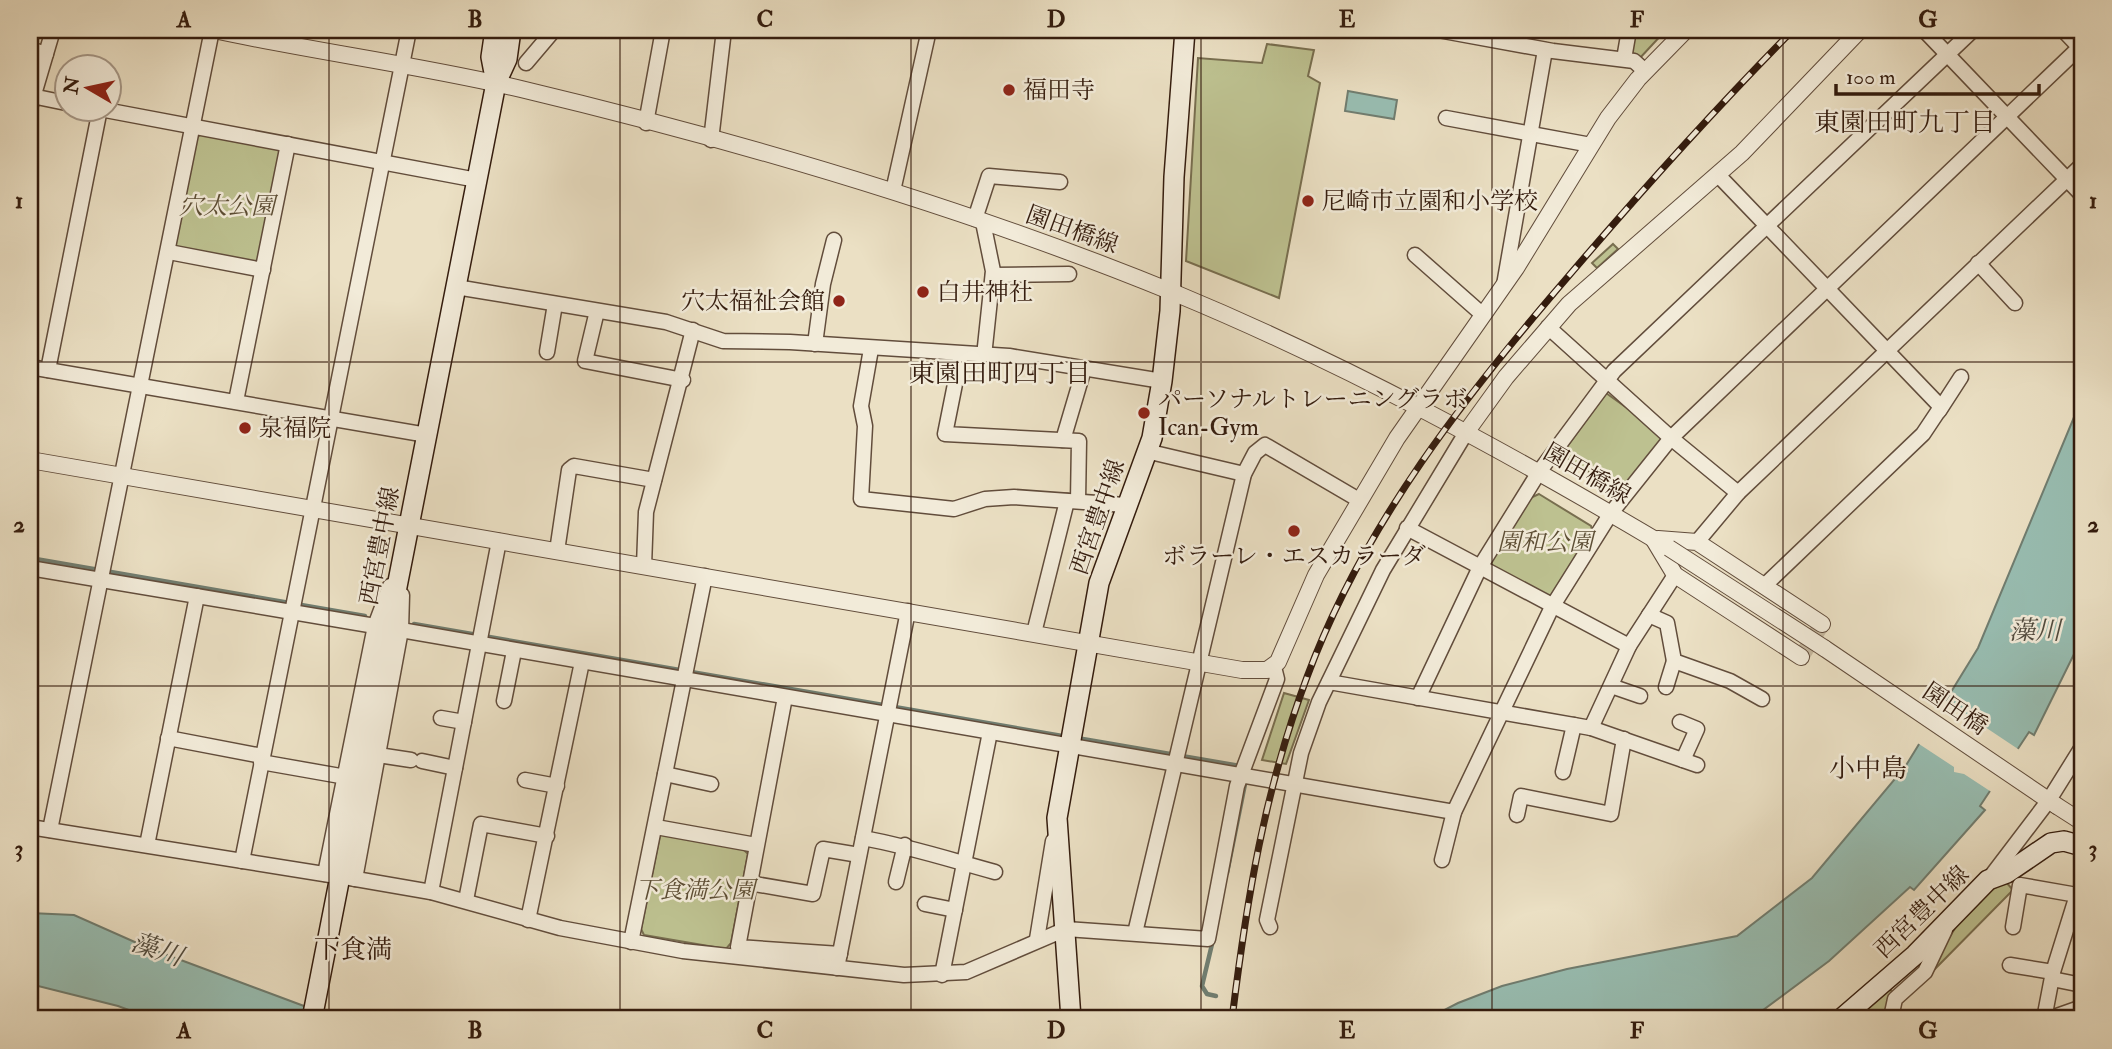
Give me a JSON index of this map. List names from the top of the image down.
{
  "streets": {
    "main road": ["西宮豊中線"],
    "street": ["園田橋線", "園田橋"]
  },
  "crossings": [
    ["園田橋線", "西宮豊中線"],
    ["園田橋線", "園田橋"]
  ],
  "districts": [
    "東園田町九丁目",
    "東園田町四丁目",
    "小中島",
    "下食満"
  ],
  "water": ["藻川"],
  "parks": ["穴太公園", "園和公園", "下食満公園"],
  "places": [
    "福田寺",
    "尼崎市立園和小学校",
    "白井神社",
    "穴太福祉会館",
    "パーソナルトレーニングラボ Ican-Gym",
    "泉福院",
    "ボラーレ・エスカラーダ"
  ],
  "scale_bar": "100 m",
  "north": "left",
  "grid": {
    "columns": [
      "A",
      "B",
      "C",
      "D",
      "E",
      "F",
      "G"
    ],
    "rows": ["1", "2", "3"]
  }
}
